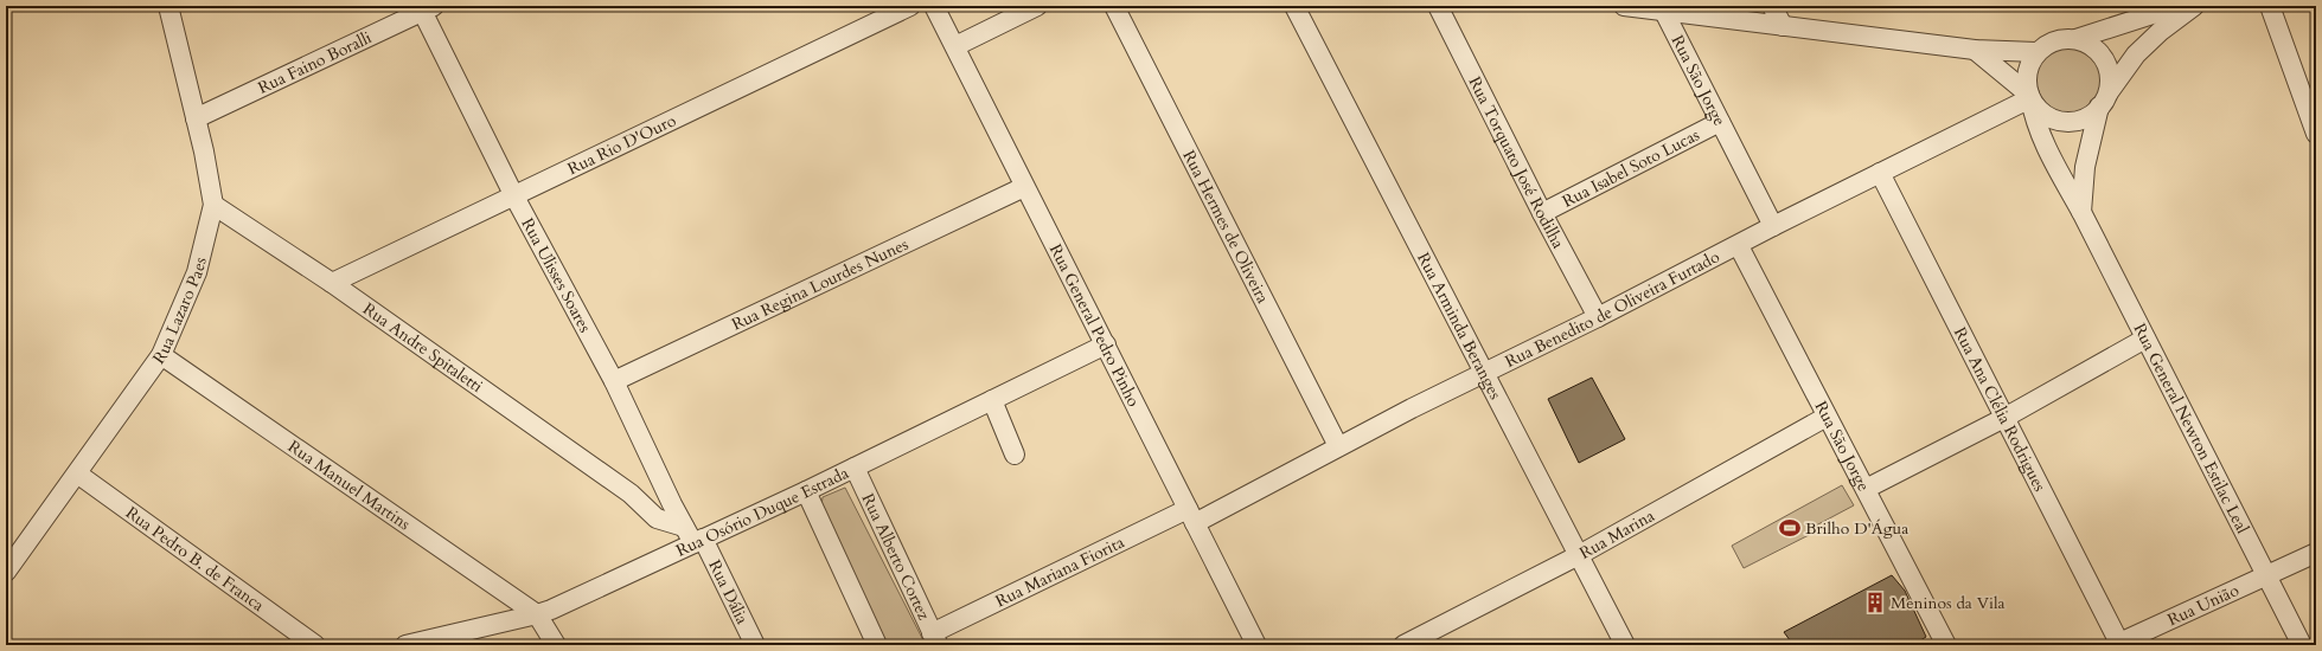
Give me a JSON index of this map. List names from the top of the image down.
{
  "streets": {
    "street": [
      "Rua Faino Boralli",
      "Rua São Jorge",
      "Rua Rio D'Ouro",
      "Rua Torquato José Rodilha",
      "Rua Isabel Soto Lucas",
      "Rua Hermes de Oliveira",
      "Rua Ulisses Soares",
      "Rua Regina Lourdes Nunes",
      "Rua Lazaro Paes",
      "Rua Benedito de Oliveira Furtado",
      "Rua General Pedro Pinho",
      "Rua Arminda Beranges",
      "Rua Andre Spitaletti",
      "Rua Ana Clélia Rodrigues",
      "Rua General Newton Estilac Leal",
      "Rua Manuel Martins",
      "Rua Osório Duque Estrada",
      "Rua Marina",
      "Rua Alberto Cortez",
      "Rua Pedro B. de Franca",
      "Rua Mariana Fiorita",
      "Rua Dália",
      "Rua União"
    ]
  },
  "crossings": [
    ["Rua Faino Boralli", "Rua Ulisses Soares"],
    ["Rua Faino Boralli", "Rua Lazaro Paes"],
    ["Rua São Jorge", "Rua Isabel Soto Lucas"],
    ["Rua São Jorge", "Rua Benedito de Oliveira Furtado"],
    ["Rua São Jorge", "Rua Marina"],
    ["Rua Rio D'Ouro", "Rua Ulisses Soares"],
    ["Rua Rio D'Ouro", "Rua Andre Spitaletti"],
    ["Rua Torquato José Rodilha", "Rua Isabel Soto Lucas"],
    ["Rua Torquato José Rodilha", "Rua Benedito de Oliveira Furtado"],
    ["Rua Hermes de Oliveira", "Rua Benedito de Oliveira Furtado"],
    ["Rua Ulisses Soares", "Rua Regina Lourdes Nunes"],
    ["Rua Ulisses Soares", "Rua Andre Spitaletti"],
    ["Rua Ulisses Soares", "Rua Osório Duque Estrada"],
    ["Rua Ulisses Soares", "Rua Dália"],
    ["Rua Regina Lourdes Nunes", "Rua General Pedro Pinho"],
    ["Rua Lazaro Paes", "Rua Andre Spitaletti"],
    ["Rua Lazaro Paes", "Rua Manuel Martins"],
    ["Rua Lazaro Paes", "Rua Pedro B. de Franca"],
    ["Rua Benedito de Oliveira Furtado", "Rua General Pedro Pinho"],
    ["Rua Benedito de Oliveira Furtado", "Rua Arminda Beranges"],
    ["Rua Benedito de Oliveira Furtado", "Rua Ana Clélia Rodrigues"],
    ["Rua Benedito de Oliveira Furtado", "Rua General Newton Estilac Leal"],
    ["Rua Benedito de Oliveira Furtado", "Rua Mariana Fiorita"],
    ["Rua General Pedro Pinho", "Rua Osório Duque Estrada"],
    ["Rua General Pedro Pinho", "Rua Mariana Fiorita"],
    ["Rua Arminda Beranges", "Rua Marina"],
    ["Rua Ana Clélia Rodrigues", "Rua União"],
    ["Rua General Newton Estilac Leal", "Rua União"],
    ["Rua Manuel Martins", "Rua Osório Duque Estrada"],
    ["Rua Osório Duque Estrada", "Rua Alberto Cortez"],
    ["Rua Osório Duque Estrada", "Rua Dália"],
    ["Rua Alberto Cortez", "Rua Mariana Fiorita"]
  ],
  "places": {
    "sports": ["Brilho D'Água"],
    "building": ["Meninos da Vila"]
  }
}
